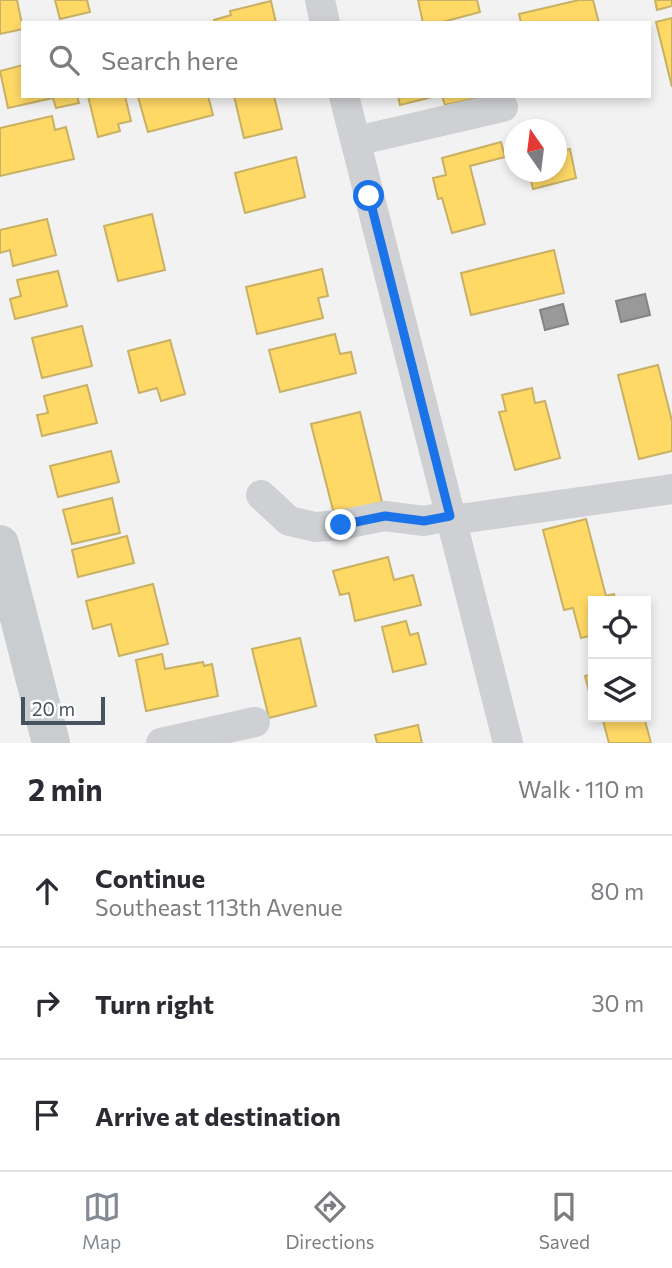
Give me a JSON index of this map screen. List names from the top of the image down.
{
  "scale_bar": "20 m",
  "north": "top",
  "page": {
    "search": "Search here",
    "scale": "20 m",
    "heading": ["2 min", "Walk · 110 m"],
    "list": [
      ["Continue", "Southeast 113th Avenue", "80 m"],
      ["Turn right", "30 m"],
      "Arrive at destination"
    ],
    "nav": ["Map", "Directions", "Saved"]
  }
}
